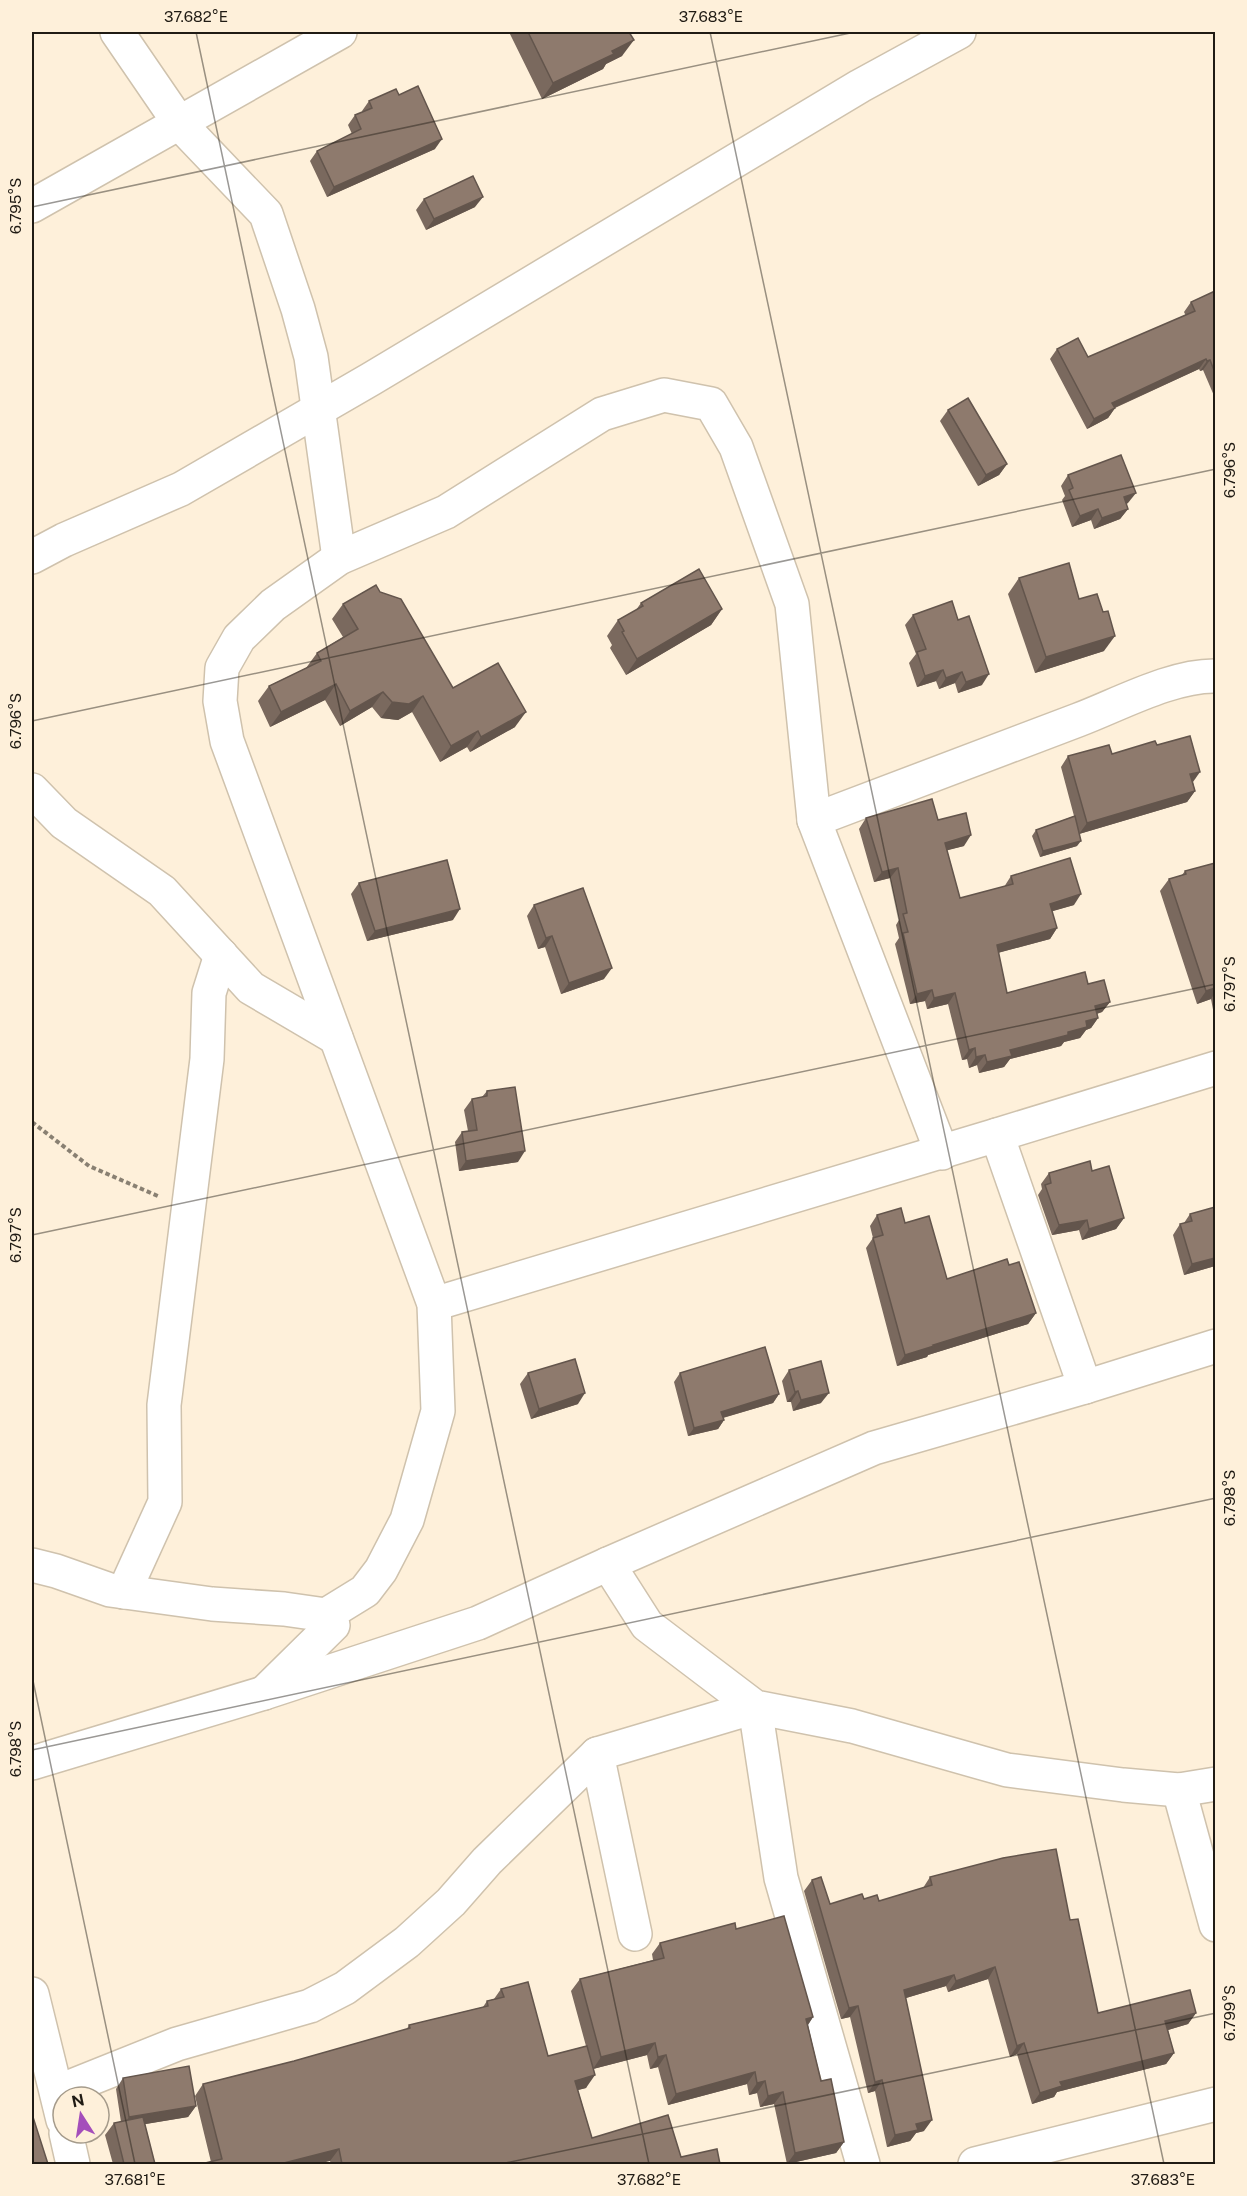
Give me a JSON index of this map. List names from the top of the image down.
{
  "north": "top",
  "coordinates": [
    "37.682°E",
    "37.683°E",
    "6.795°S",
    "6.796°S",
    "6.797°S",
    "6.798°S",
    "6.799°S",
    "37.681°E"
  ]
}
